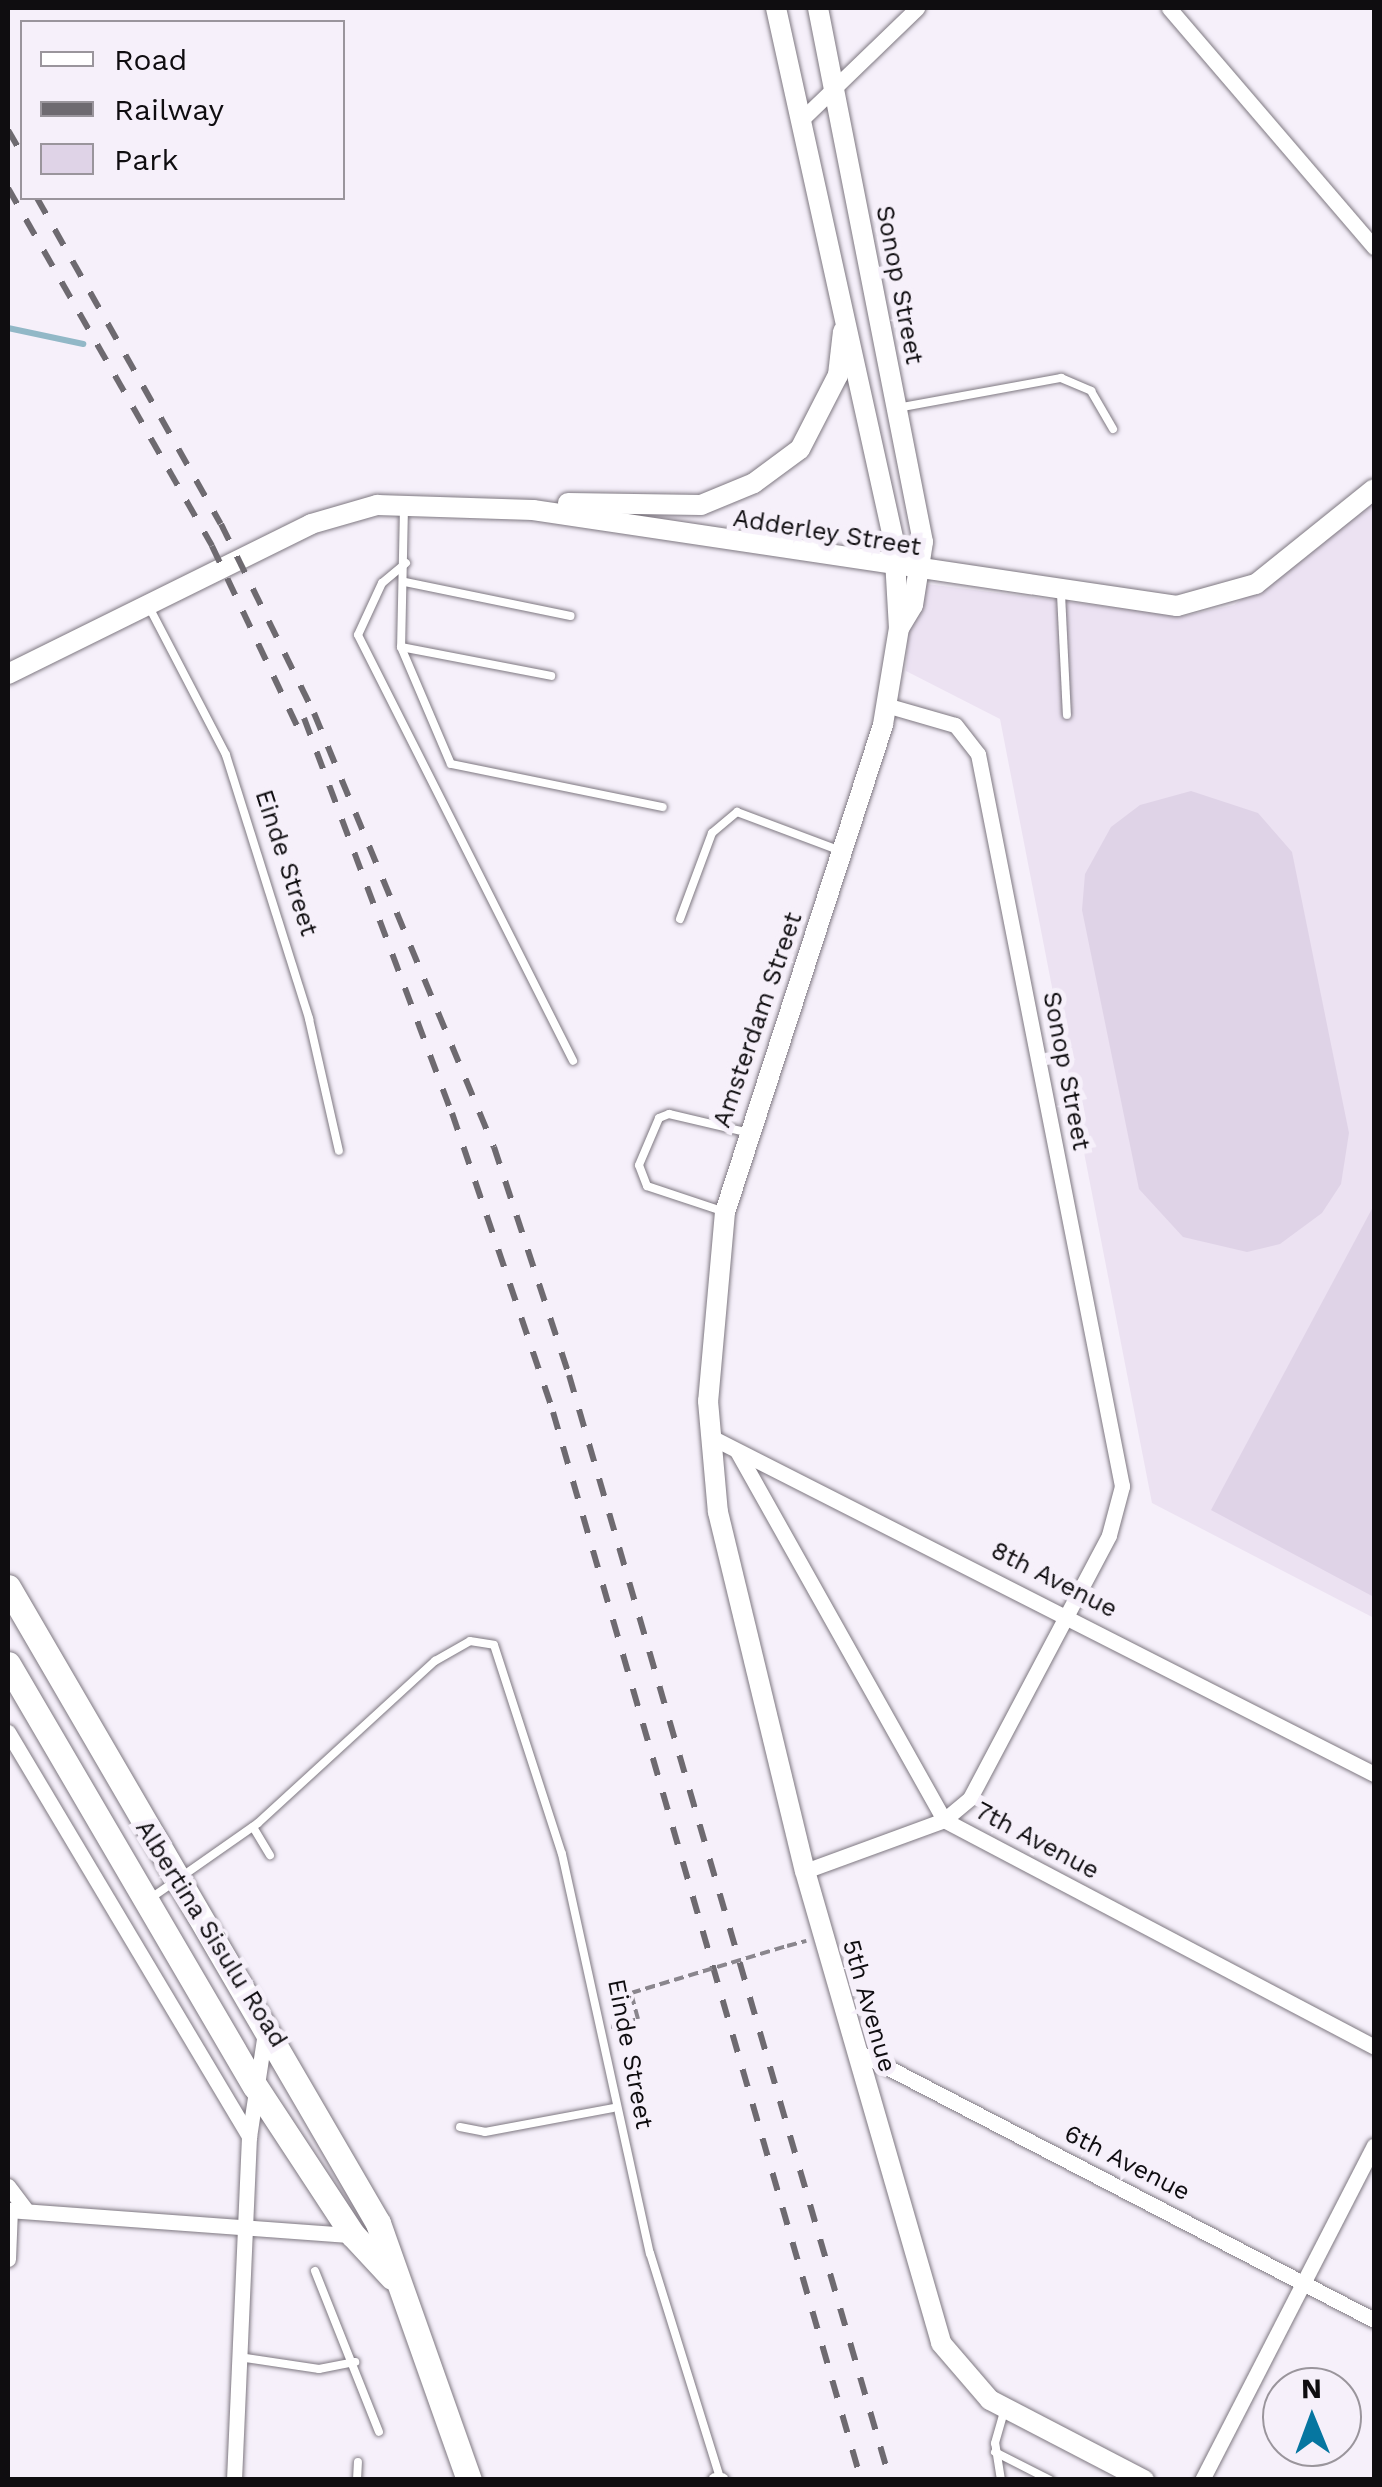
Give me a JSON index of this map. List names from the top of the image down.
{
  "streets": {
    "main road": ["Albertina Sisulu Road"],
    "street": [
      "Sonop Street",
      "Adderley Street",
      "Amsterdam Street",
      "8th Avenue",
      "7th Avenue",
      "5th Avenue",
      "6th Avenue"
    ],
    "lane": ["Einde Street"]
  },
  "crossings": [
    ["Sonop Street", "Adderley Street"],
    ["Sonop Street", "Amsterdam Street"],
    ["Sonop Street", "8th Avenue"],
    ["Adderley Street", "Einde Street"],
    ["Adderley Street", "Amsterdam Street"],
    ["Amsterdam Street", "8th Avenue"],
    ["Amsterdam Street", "5th Avenue"],
    ["8th Avenue", "7th Avenue"],
    ["8th Avenue", "5th Avenue"],
    ["5th Avenue", "6th Avenue"]
  ],
  "legend": ["Road", "Railway", "Park"],
  "north": "top"
}
